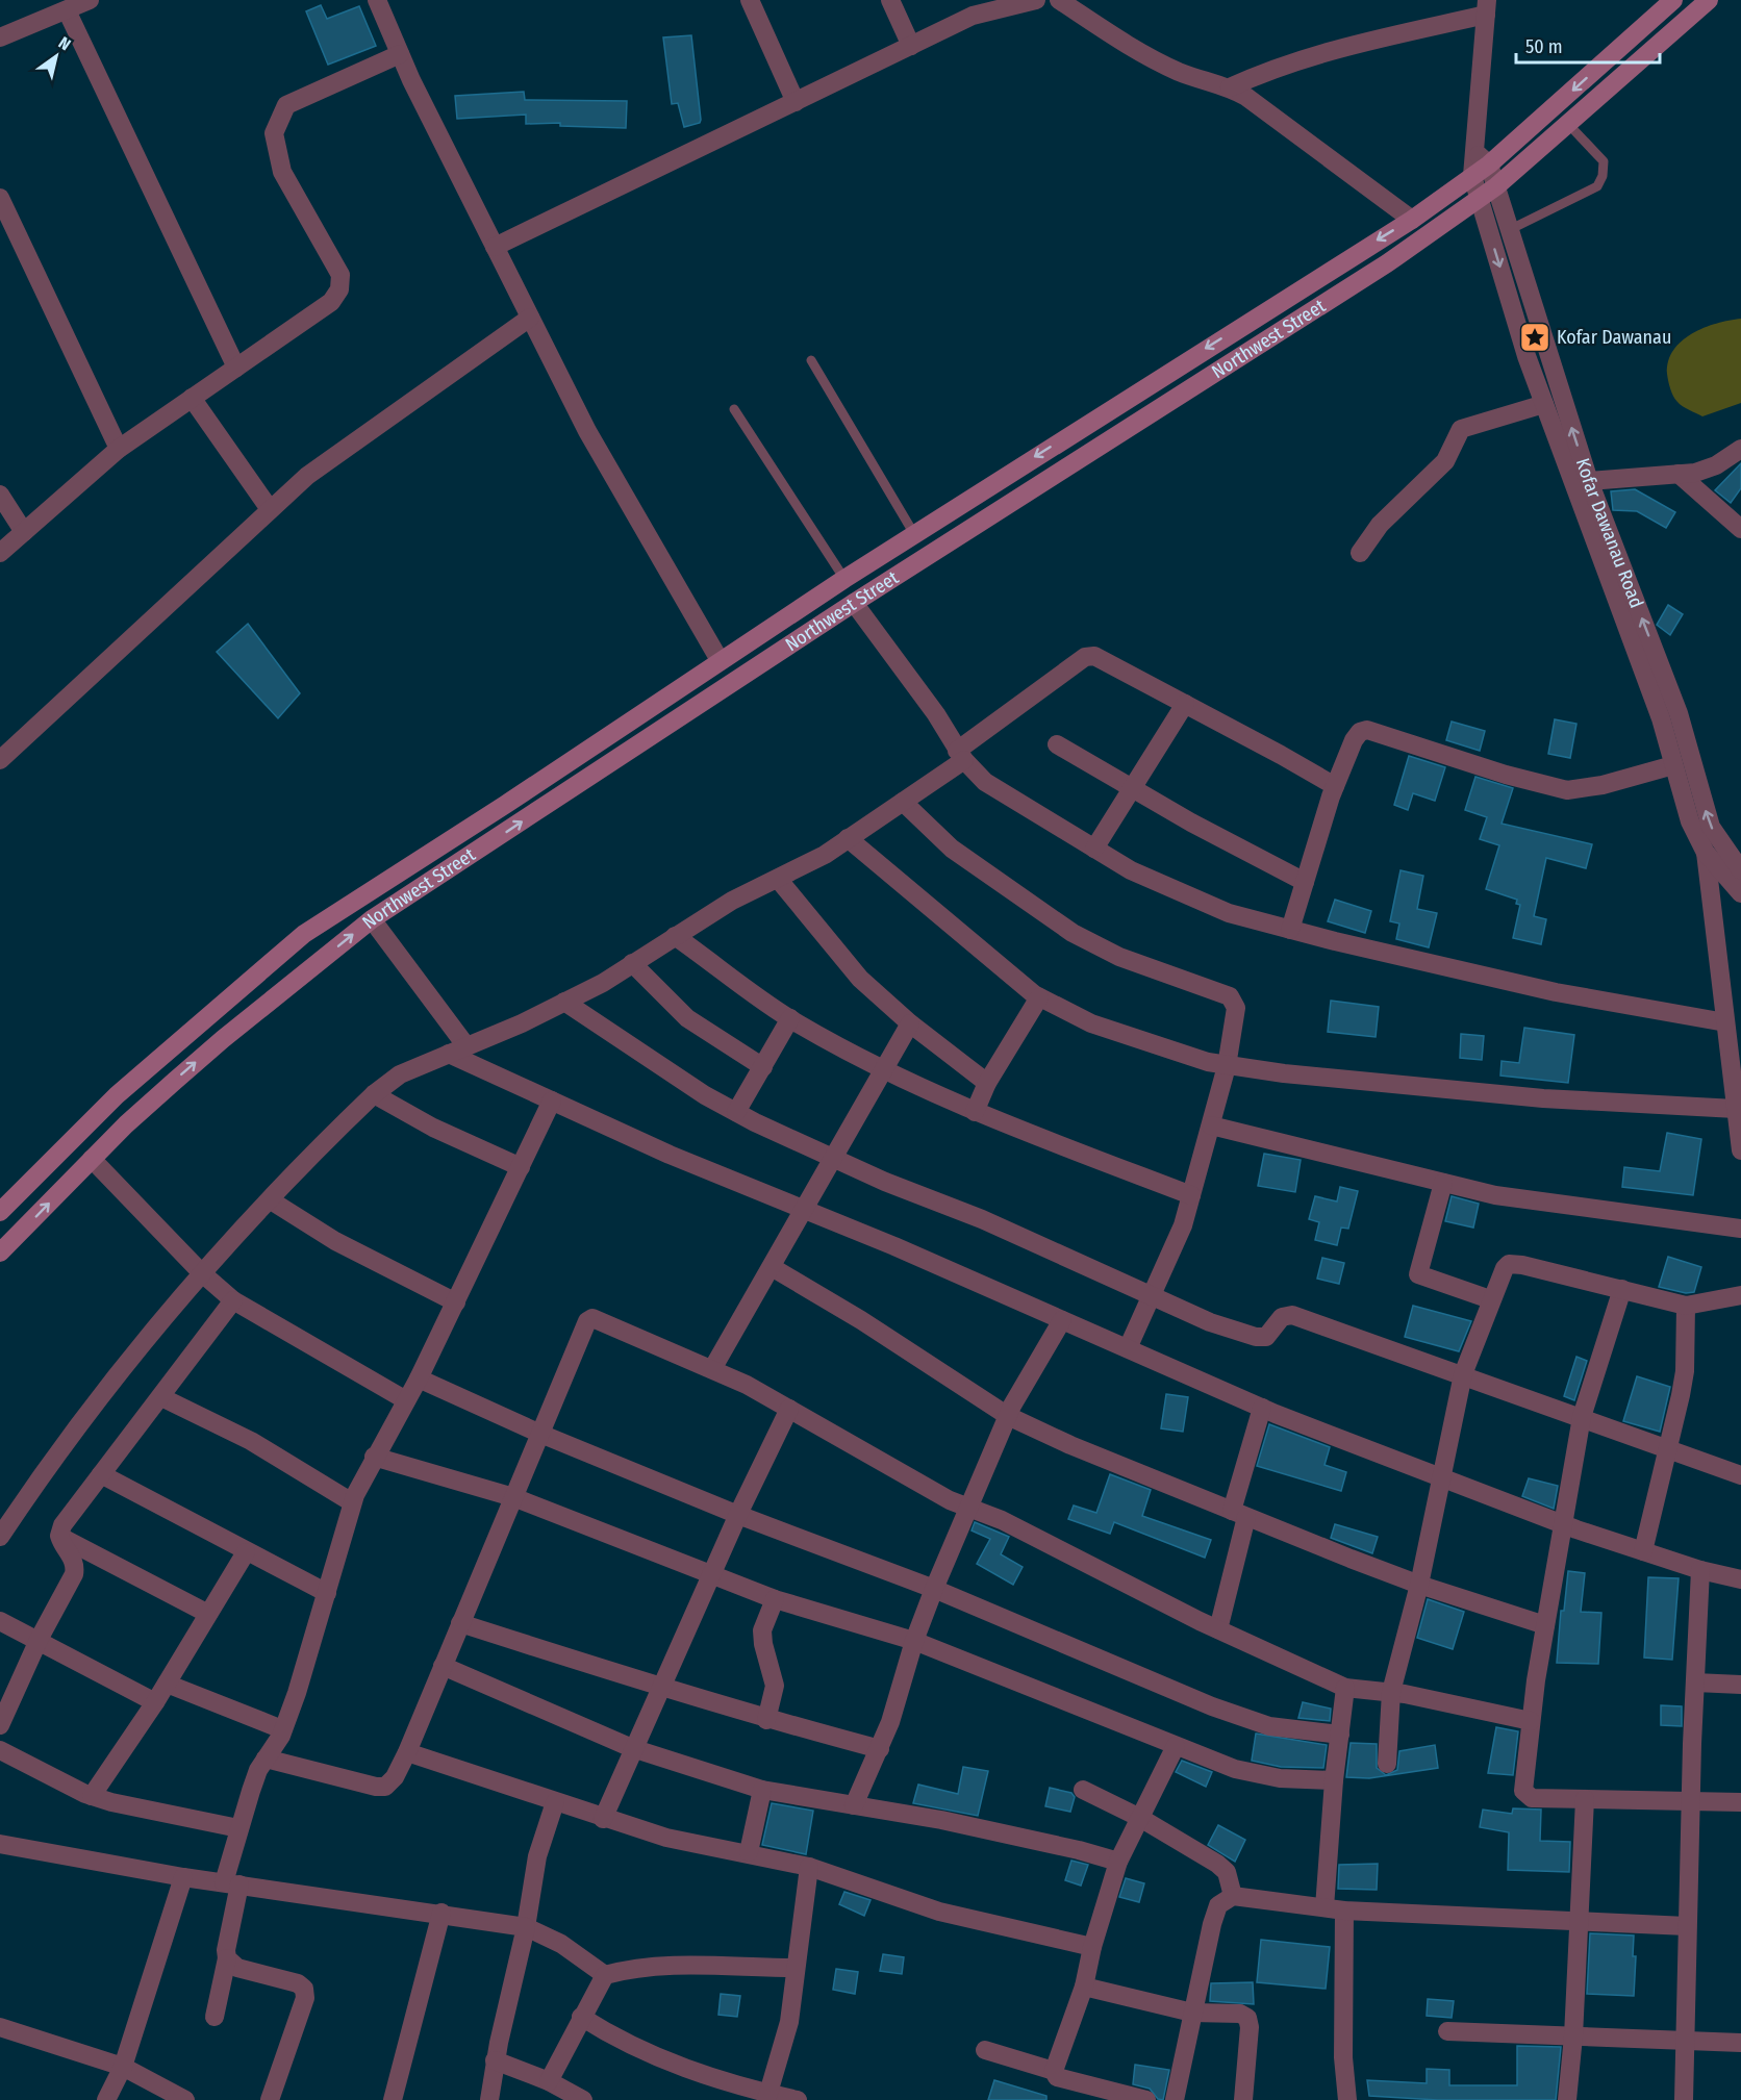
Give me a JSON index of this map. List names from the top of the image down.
{
  "streets": {
    "main road": ["Northwest Street"],
    "street": ["Kofar Dawanau Road"]
  },
  "crossings": [
    ["Northwest Street", "Kofar Dawanau Road"]
  ],
  "places": {
    "place": ["Kofar Dawanau"]
  },
  "scale_bar": "50 m",
  "north": "top right"
}
